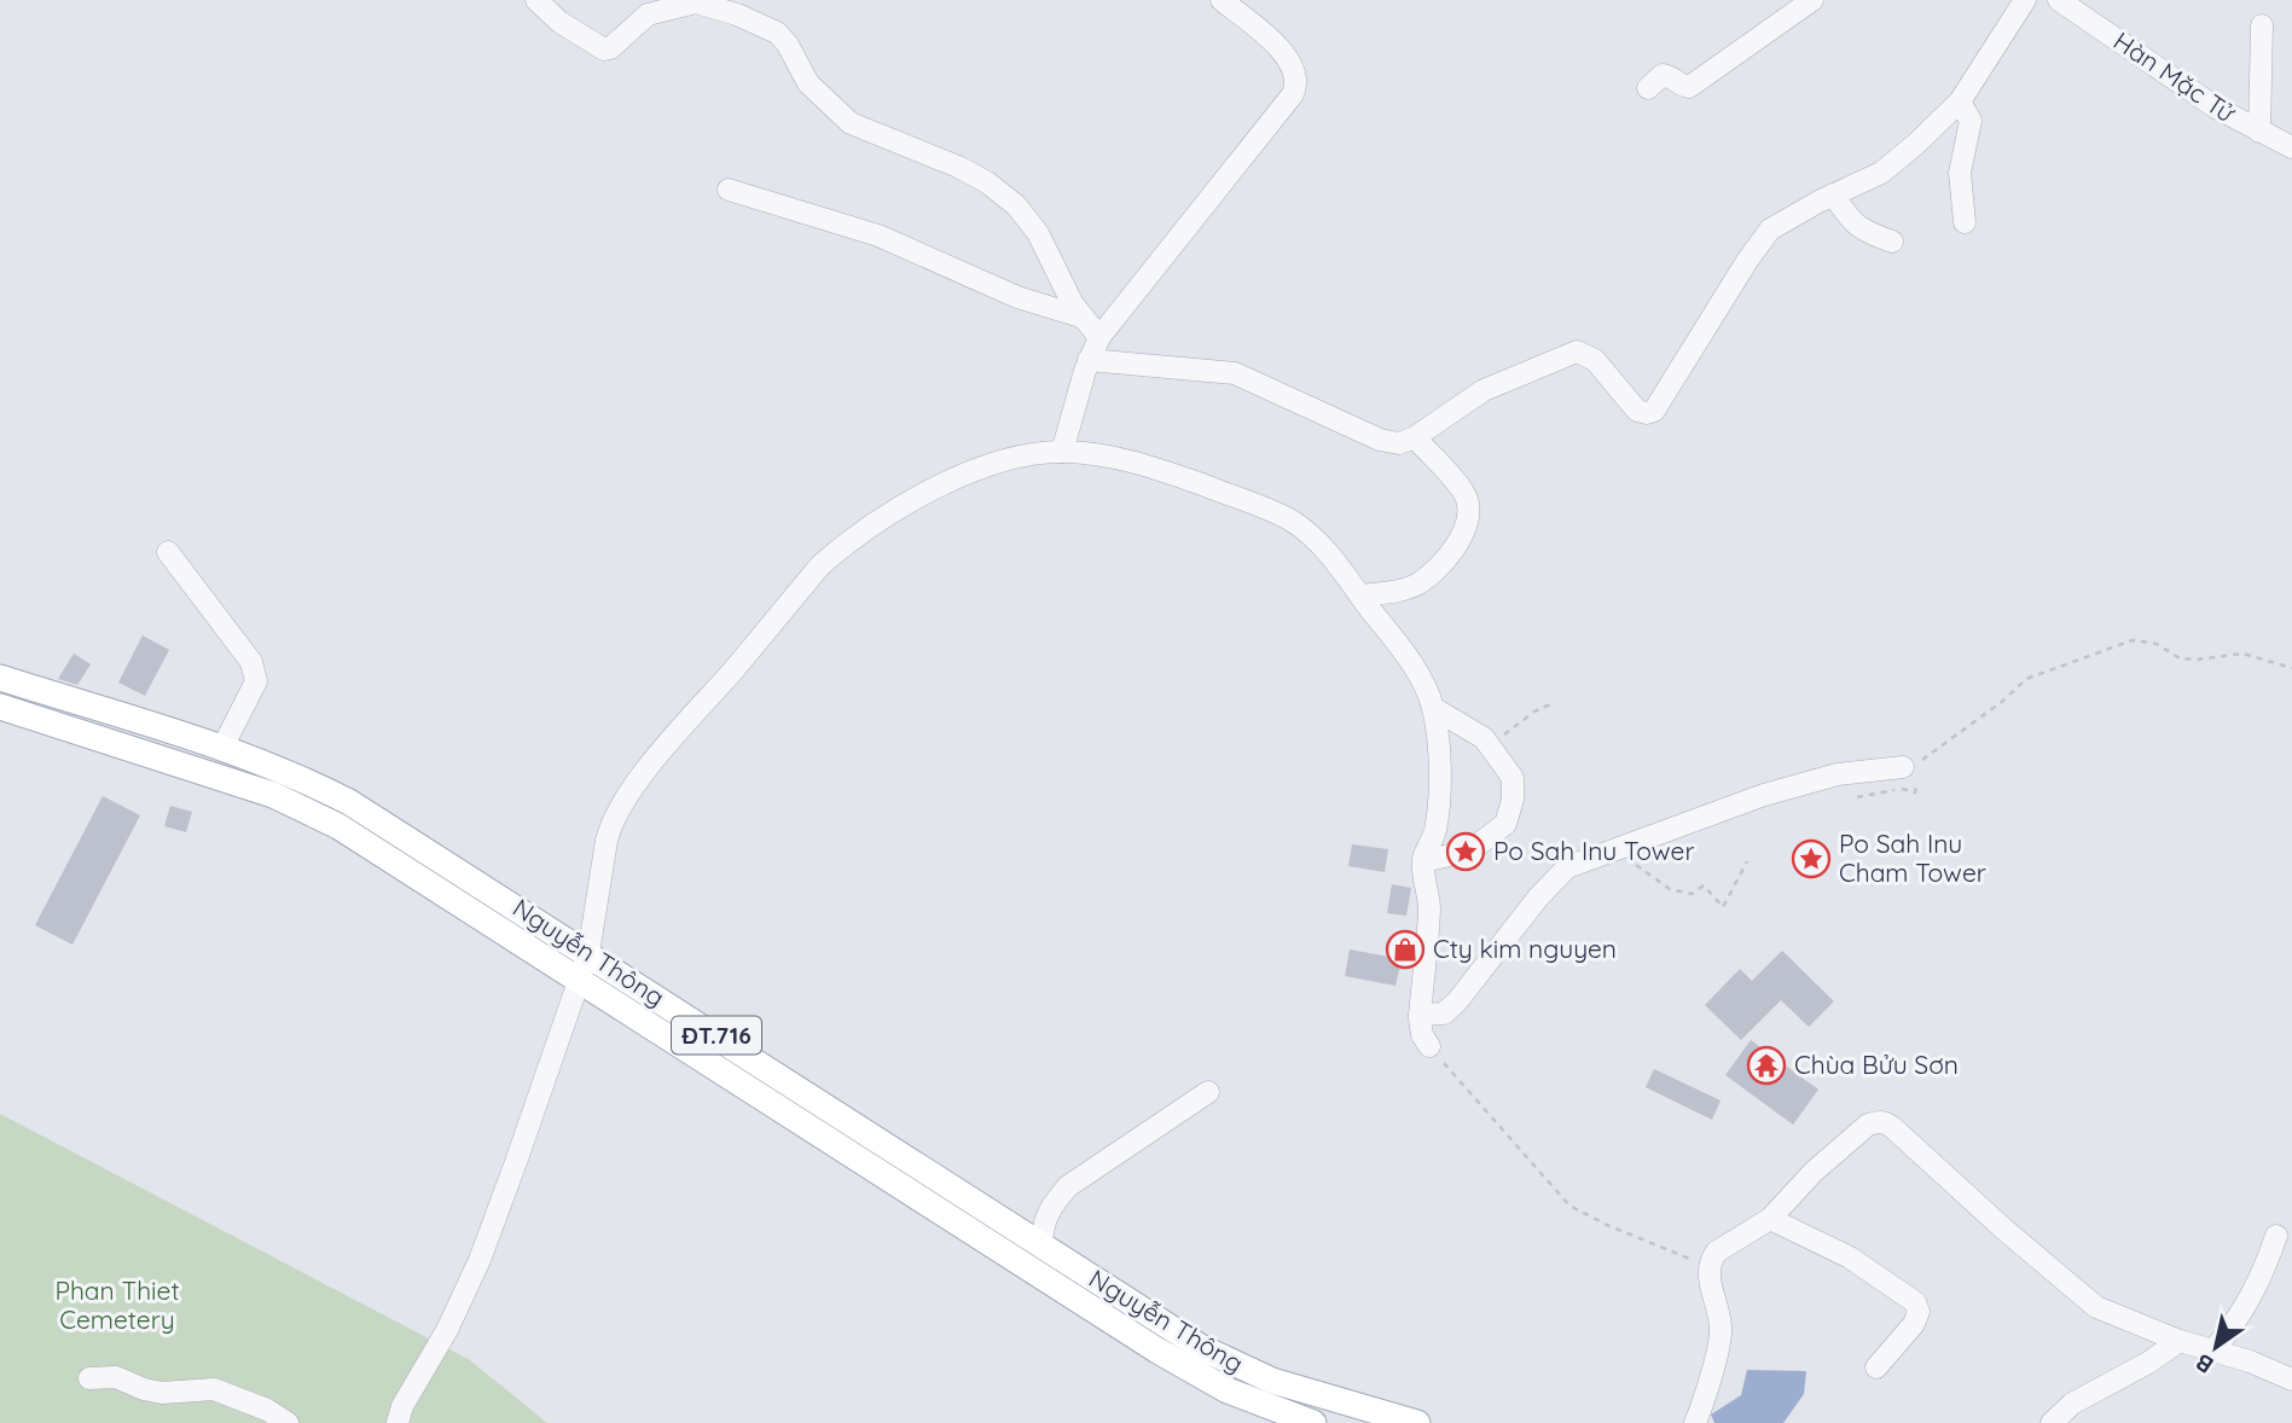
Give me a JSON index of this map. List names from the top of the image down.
{
  "streets": {
    "main road": ["Nguyễn Thông", "ĐT.716"],
    "street": ["Hàn Mặc Tử"]
  },
  "parks": ["Phan Thiet Cemetery"],
  "places": {
    "place": ["Po Sah Inu Tower", "Po Sah Inu Cham Tower"],
    "shop": ["Cty kim nguyen"],
    "temple": ["Chùa Bửu Sơn"]
  },
  "north": "bottom left"
}
